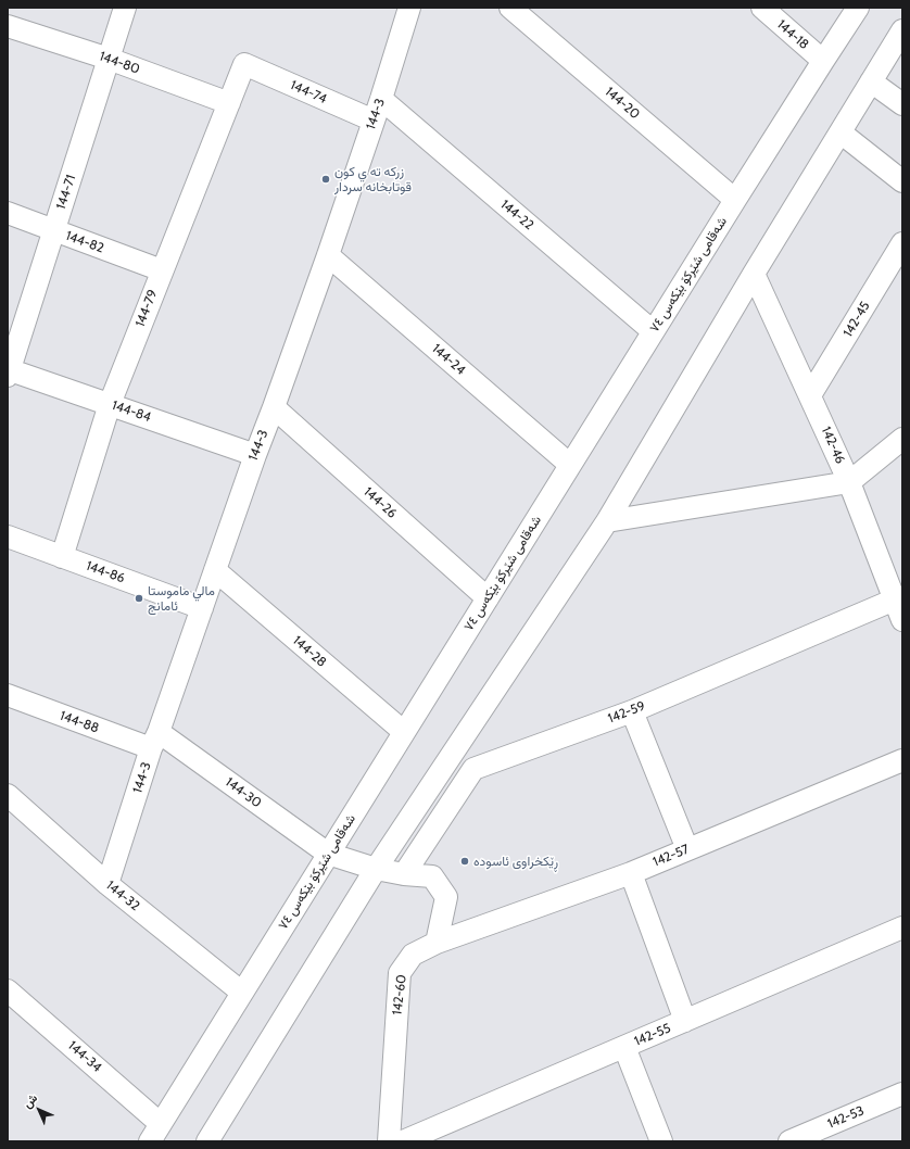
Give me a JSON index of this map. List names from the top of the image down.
{
  "streets": {
    "street": [
      "144-18",
      "144-80",
      "144-74",
      "144-20",
      "144-3",
      "144-71",
      "144-22",
      "144-82",
      "شەقامی شێرکۆ بێکەس ٧٤",
      "144-79",
      "142-45",
      "144-24",
      "144-84",
      "142-46",
      "144-26",
      "144-86",
      "144-28",
      "142-59",
      "144-88",
      "144-30",
      "142-57",
      "144-32",
      "142-60",
      "142-55",
      "144-34",
      "142-53"
    ]
  },
  "crossings": [
    ["144-18", "شەقامی شێرکۆ بێکەس ٧٤"],
    ["144-80", "144-71"],
    ["144-80", "144-79"],
    ["144-74", "144-3"],
    ["144-74", "144-79"],
    ["144-20", "شەقامی شێرکۆ بێکەس ٧٤"],
    ["144-3", "144-22"],
    ["144-3", "144-24"],
    ["144-3", "144-84"],
    ["144-3", "144-26"],
    ["144-3", "144-86"],
    ["144-3", "144-28"],
    ["144-3", "144-88"],
    ["144-3", "144-30"],
    ["144-3", "144-32"],
    ["144-71", "144-82"],
    ["144-71", "144-84"],
    ["144-22", "شەقامی شێرکۆ بێکەس ٧٤"],
    ["144-82", "144-79"],
    ["شەقامی شێرکۆ بێکەس ٧٤", "144-24"],
    ["شەقامی شێرکۆ بێکەس ٧٤", "144-26"],
    ["شەقامی شێرکۆ بێکەس ٧٤", "144-28"],
    ["شەقامی شێرکۆ بێکەس ٧٤", "144-30"],
    ["شەقامی شێرکۆ بێکەس ٧٤", "144-32"],
    ["شەقامی شێرکۆ بێکەس ٧٤", "144-34"],
    ["144-79", "144-84"],
    ["144-79", "144-86"],
    ["142-45", "142-46"],
    ["142-46", "142-59"],
    ["144-88", "144-30"],
    ["142-57", "142-60"]
  ],
  "places": ["زركه ته ي كون قوتابخانه سردار", "مالي ماموستا ئامانج", "ڕێکخراوی ئاسودە"],
  "north": "top left"
}
